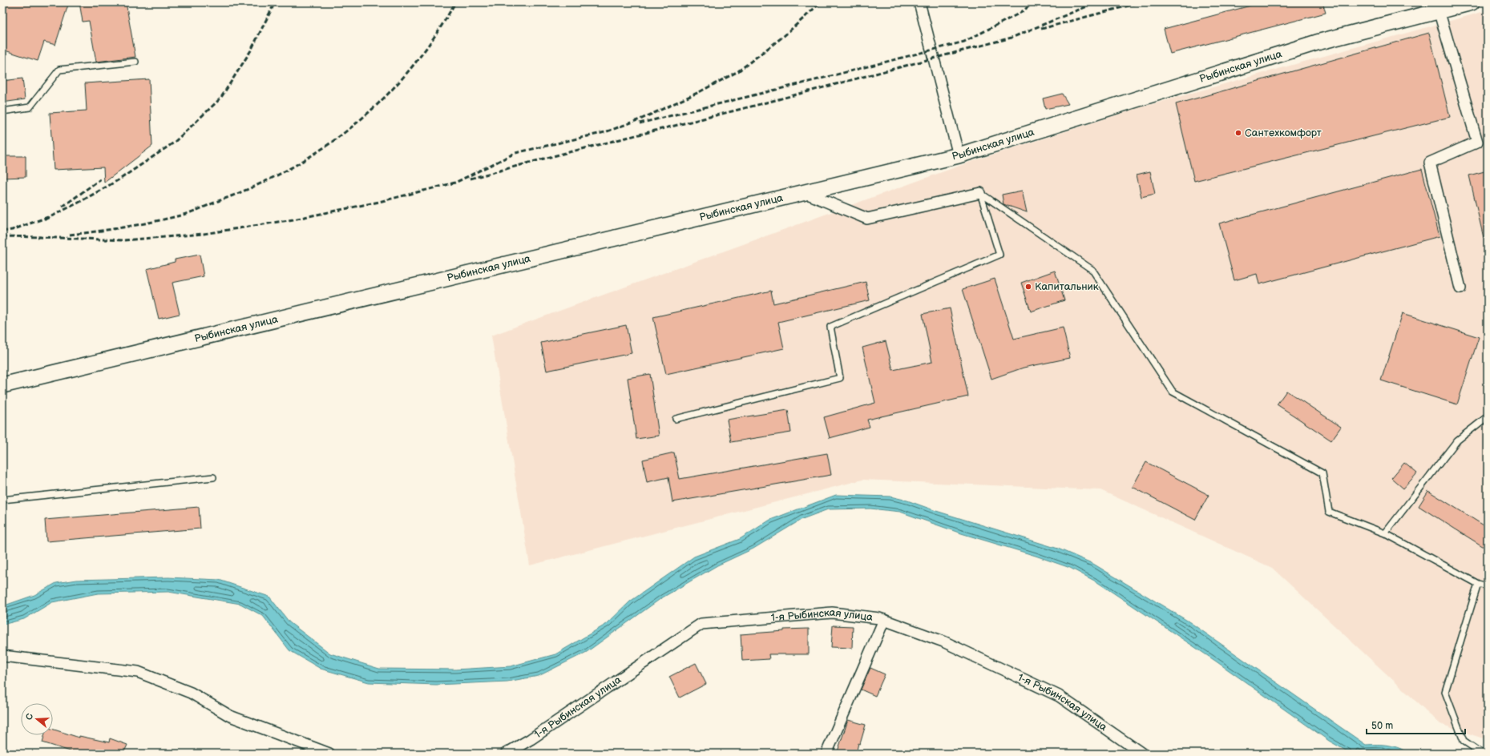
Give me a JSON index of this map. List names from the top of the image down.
{
  "streets": {
    "main road": ["Рыбинская улица"],
    "street": ["1-я Рыбинская улица"]
  },
  "places": ["Сантехкомфорт", "Капитальник"],
  "scale_bar": "50 m",
  "north": "left"
}
